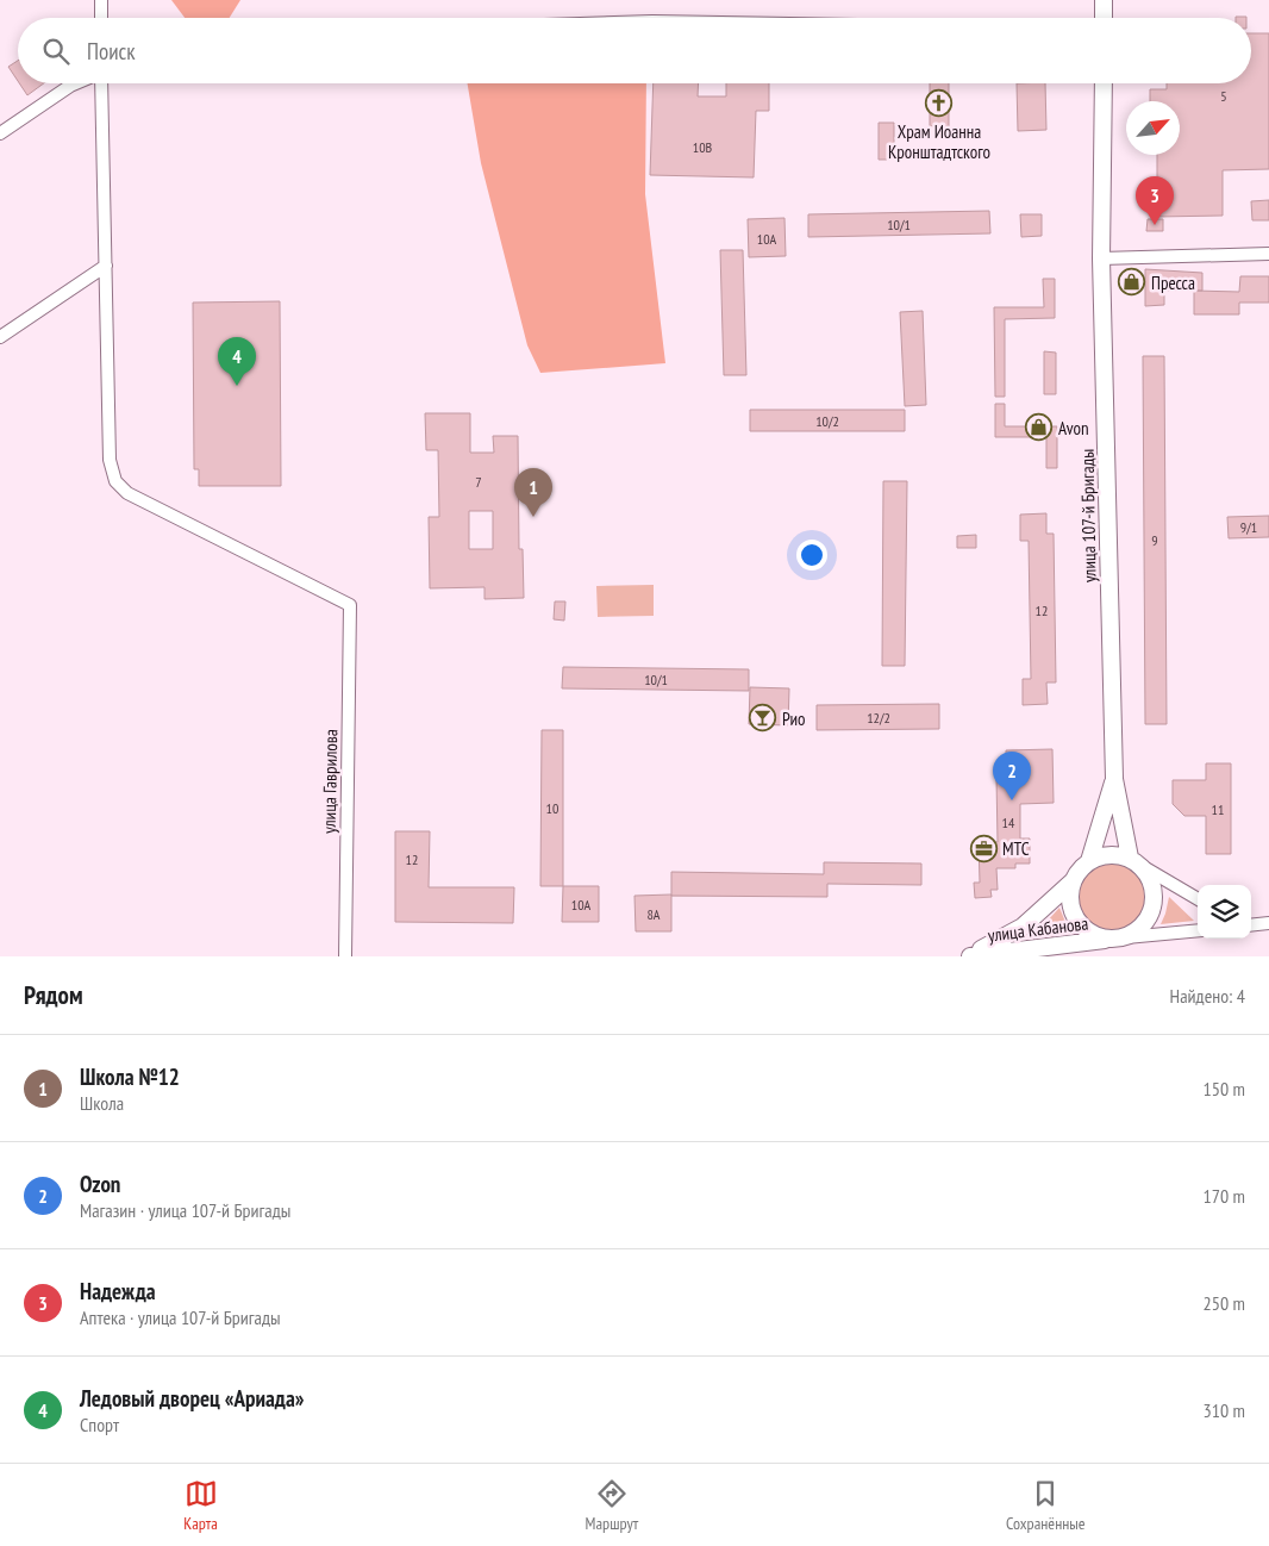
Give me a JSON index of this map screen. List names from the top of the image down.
{
  "streets": {
    "main road": ["улица 107-й Бригады", "улица Кабанова"],
    "street": ["улица Гаврилова"]
  },
  "places": {
    "church": ["Храм Иоанна Кронштадтского"],
    "shop": ["Пресса", "Avon"],
    "bar": ["Рио"],
    "office": ["МТС"]
  },
  "house_numbers": [
    "5",
    "10В",
    "10/1",
    "10А",
    "10/2",
    "7",
    "9/1",
    "9",
    "12",
    "10/1",
    "12/2",
    "10",
    "11",
    "14",
    "12",
    "10А",
    "8А"
  ],
  "north": "top right",
  "page": {
    "search": "Поиск",
    "pins": [
      "3",
      "4",
      "1",
      "2"
    ],
    "heading": ["Рядом", "Найдено: 4"],
    "list": [
      {
        "mark": "1",
        "name": "Школа №12",
        "note": "Школа",
        "value": "150 m"
      },
      {
        "mark": "2",
        "name": "Ozon",
        "note": "Магазин · улица 107-й Бригады",
        "value": "170 m"
      },
      {
        "mark": "3",
        "name": "Надежда",
        "note": "Аптека · улица 107-й Бригады",
        "value": "250 m"
      },
      {
        "mark": "4",
        "name": "Ледовый дворец «Ариада»",
        "note": "Спорт",
        "value": "310 m"
      }
    ],
    "nav": ["Карта", "Маршрут", "Сохранённые"]
  }
}
